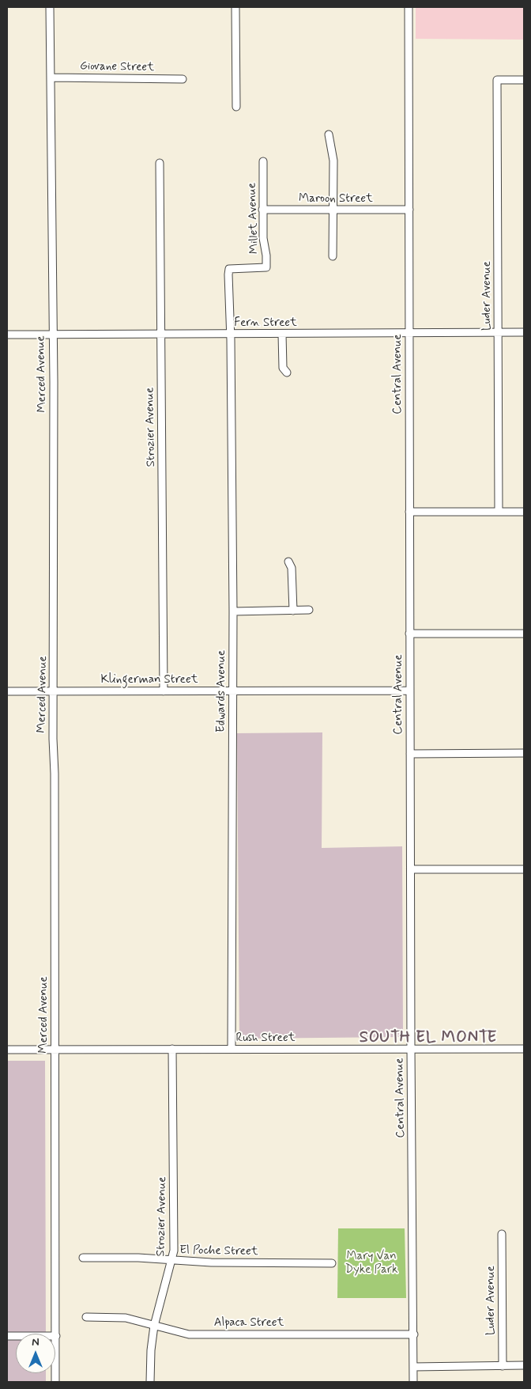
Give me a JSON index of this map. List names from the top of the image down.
{
  "streets": {
    "street": [
      "Giovane Street",
      "Maroon Street",
      "Millet Avenue",
      "Luder Avenue",
      "Fern Street",
      "Merced Avenue",
      "Central Avenue",
      "Strozier Avenue",
      "Klingerman Street",
      "Edwards Avenue",
      "Rush Street",
      "El Poche Street",
      "Alpaca Street"
    ]
  },
  "crossings": [
    ["Giovane Street", "Merced Avenue"],
    ["Maroon Street", "Millet Avenue"],
    ["Maroon Street", "Central Avenue"],
    ["Millet Avenue", "Fern Street"],
    ["Millet Avenue", "Edwards Avenue"],
    ["Luder Avenue", "Fern Street"],
    ["Fern Street", "Merced Avenue"],
    ["Fern Street", "Central Avenue"],
    ["Fern Street", "Strozier Avenue"],
    ["Fern Street", "Edwards Avenue"],
    ["Merced Avenue", "Klingerman Street"],
    ["Merced Avenue", "Rush Street"],
    ["Central Avenue", "Klingerman Street"],
    ["Central Avenue", "Rush Street"],
    ["Central Avenue", "Alpaca Street"],
    ["Strozier Avenue", "Klingerman Street"],
    ["Strozier Avenue", "Rush Street"],
    ["Strozier Avenue", "El Poche Street"],
    ["Strozier Avenue", "Alpaca Street"],
    ["Klingerman Street", "Edwards Avenue"],
    ["Edwards Avenue", "Rush Street"]
  ],
  "districts": ["SOUTH EL MONTE"],
  "parks": ["Mary Van Dyke Park"],
  "north": "top"
}
